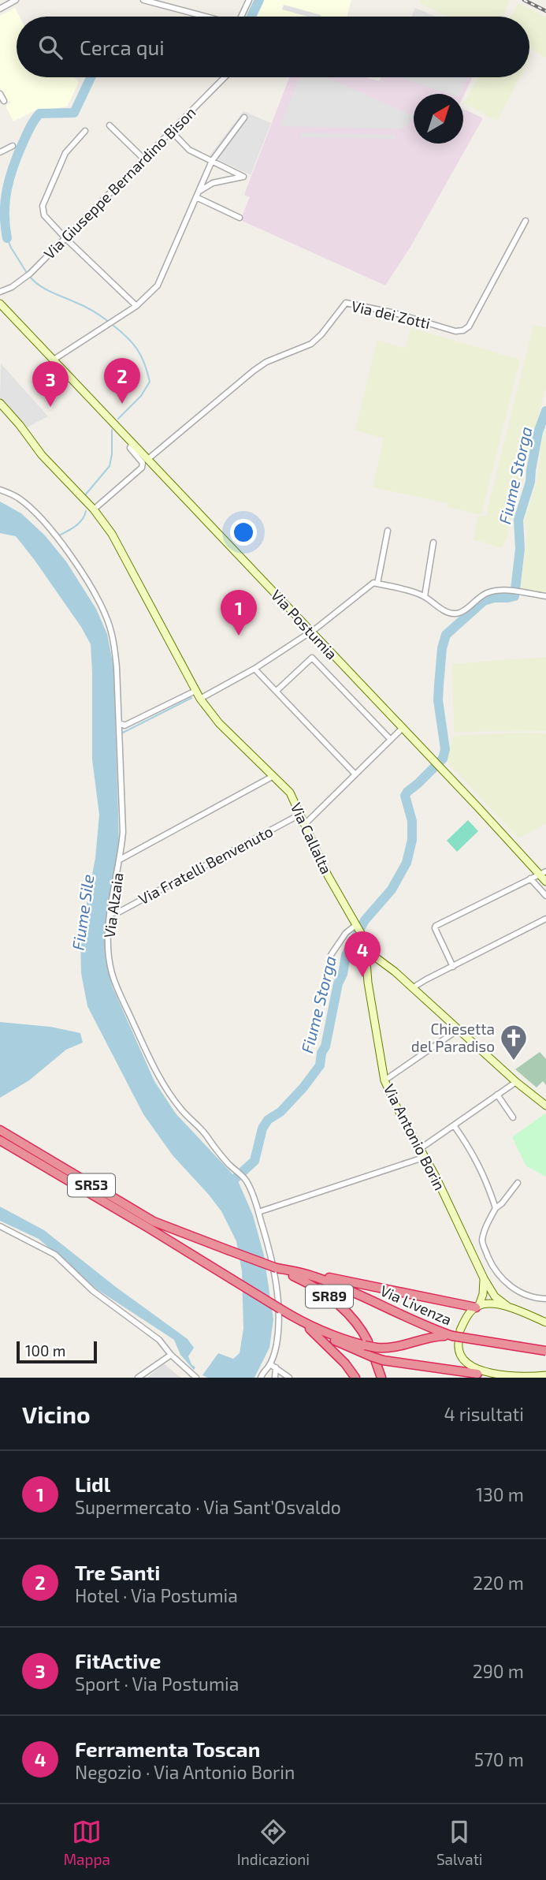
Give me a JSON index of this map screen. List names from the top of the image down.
{
  "streets": {
    "highway": ["SR53", "SR89", "Via Livenza"],
    "main road": ["Via Postumia", "Via Callalta", "Via Antonio Borin"],
    "street": [
      "Via Giuseppe Bernardino Bison",
      "Via dei Zotti",
      "Via Fratelli Benvenuto",
      "Via Alzaia"
    ]
  },
  "crossings": [
    ["Via dei Zotti", "Via Postumia"],
    ["Via Callalta", "Via Fratelli Benvenuto"],
    ["Via Callalta", "Via Antonio Borin"],
    ["Via Fratelli Benvenuto", "Via Alzaia"],
    ["SR53", "Via Livenza"],
    ["SR89", "Via Livenza"]
  ],
  "water": ["Fiume Storga", "Fiume Sile"],
  "places": {
    "church": ["Chiesetta del Paradiso"]
  },
  "scale_bar": "100 m",
  "north": "top right",
  "page": {
    "search": "Cerca qui",
    "pins": [
      "2",
      "3",
      "1",
      "4"
    ],
    "scale": "100 m",
    "heading": ["Vicino", "4 risultati"],
    "list": [
      {
        "mark": "1",
        "name": "Lidl",
        "note": "Supermercato · Via Sant'Osvaldo",
        "value": "130 m"
      },
      {
        "mark": "2",
        "name": "Tre Santi",
        "note": "Hotel · Via Postumia",
        "value": "220 m"
      },
      {
        "mark": "3",
        "name": "FitActive",
        "note": "Sport · Via Postumia",
        "value": "290 m"
      },
      {
        "mark": "4",
        "name": "Ferramenta Toscan",
        "note": "Negozio · Via Antonio Borin",
        "value": "570 m"
      }
    ],
    "nav": ["Mappa", "Indicazioni", "Salvati"]
  }
}
